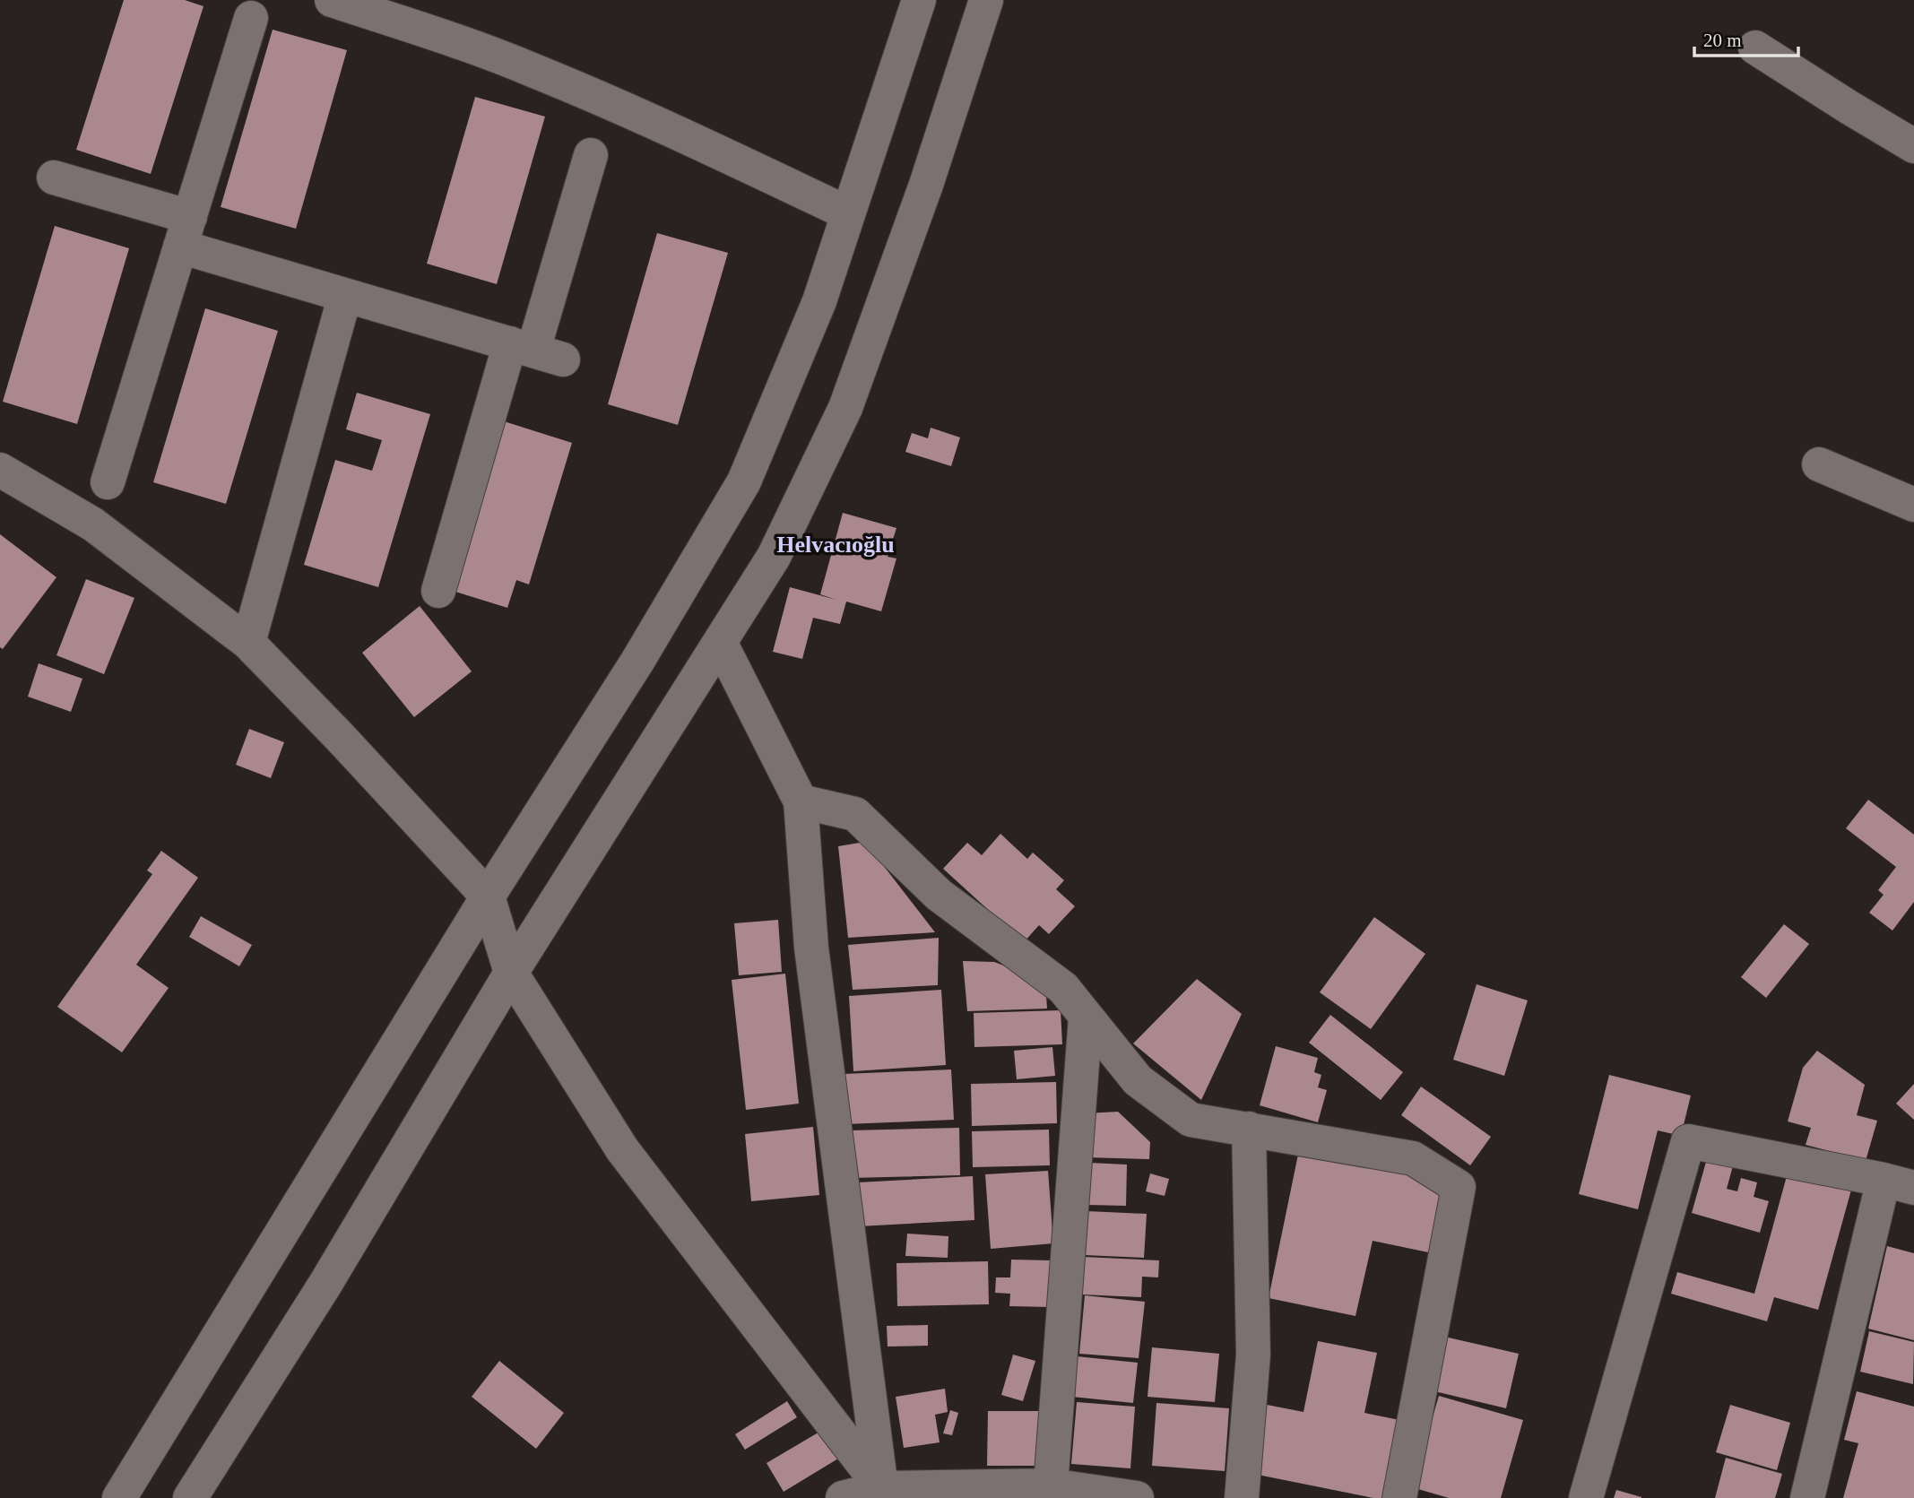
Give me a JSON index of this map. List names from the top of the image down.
{
  "districts": ["Helvacıoğlu"],
  "scale_bar": "20 m"
}
